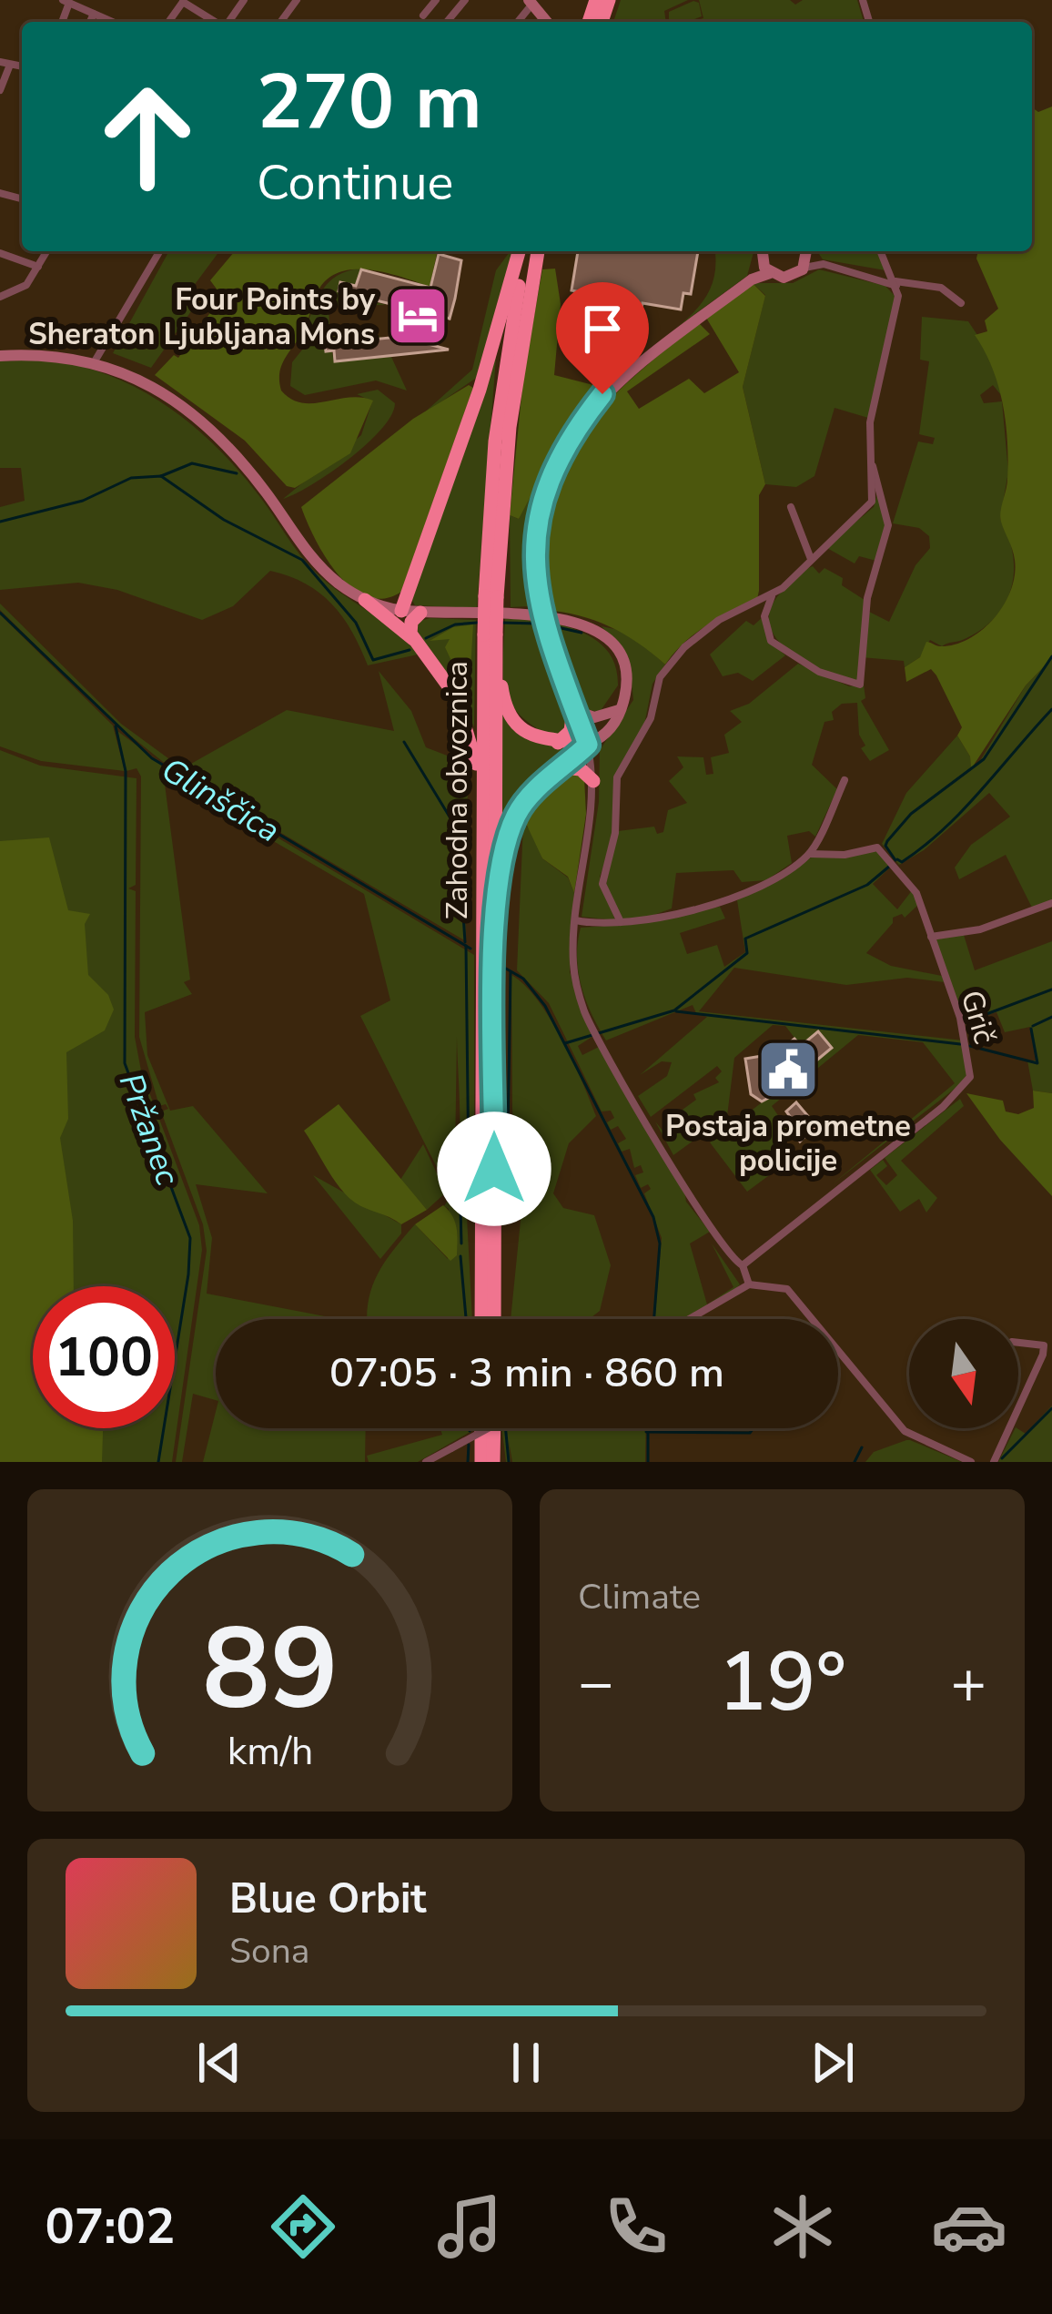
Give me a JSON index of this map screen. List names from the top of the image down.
{
  "streets": {
    "highway": ["Zahodna obvoznica"],
    "street": ["Grič"]
  },
  "water": ["Glinščica", "Pržanec"],
  "places": {
    "hotel": ["Four Points by Sheraton Ljubljana Mons"],
    "public building": ["Postaja prometne policije"]
  },
  "north": "bottom",
  "page": {
    "turn": ["270 m", "Continue"],
    "limit": "100",
    "trip": "07:05 · 3 min · 860 m",
    "tile": "Climate",
    "heat": ["−", "19°", "+"],
    "song": ["Blue Orbit", "Sona"],
    "tabs": "07:02",
    "gauge": ["89", "km/h"]
  }
}
